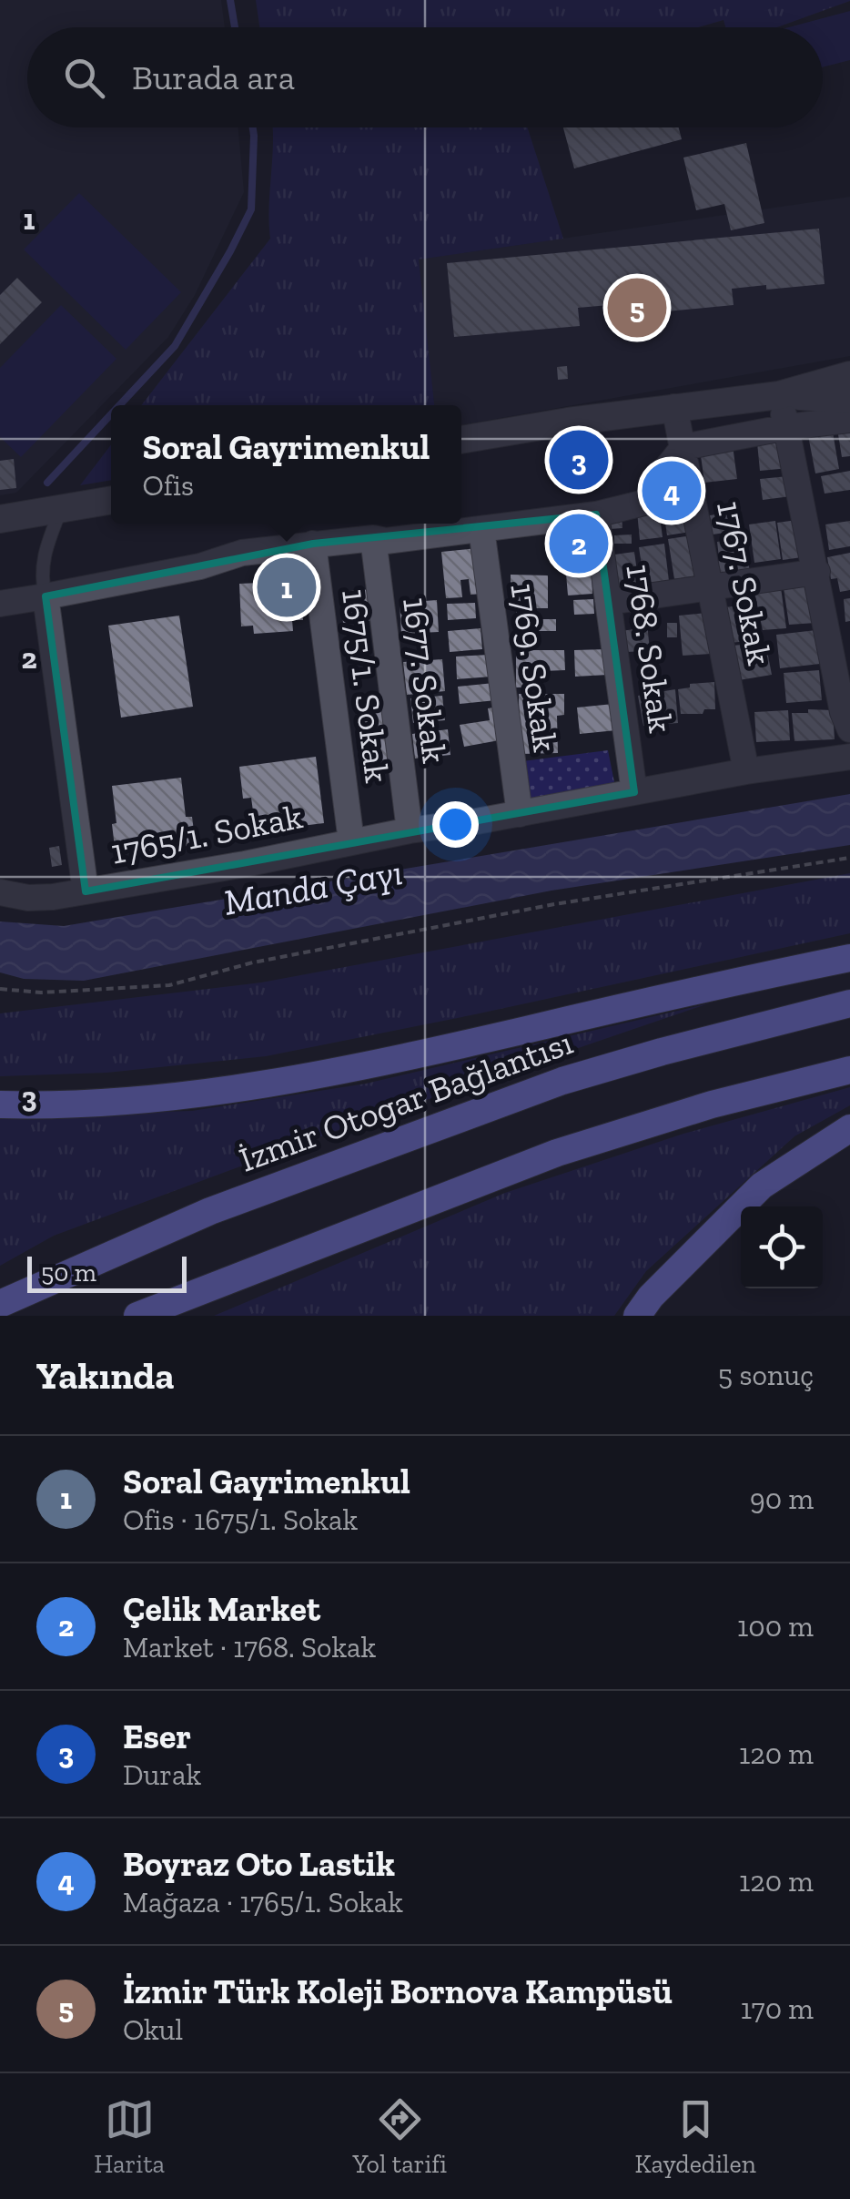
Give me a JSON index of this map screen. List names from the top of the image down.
{
  "streets": {
    "highway": ["İzmir Otogar Bağlantısı"],
    "street": [
      "1767. Sokak",
      "1768. Sokak",
      "1769. Sokak",
      "1677. Sokak",
      "1675/1. Sokak",
      "1765/1. Sokak"
    ]
  },
  "crossings": [
    ["1767. Sokak", "1765/1. Sokak"],
    ["1768. Sokak", "1765/1. Sokak"],
    ["1769. Sokak", "1765/1. Sokak"],
    ["1677. Sokak", "1675/1. Sokak"],
    ["1677. Sokak", "1765/1. Sokak"],
    ["1675/1. Sokak", "1765/1. Sokak"]
  ],
  "water": ["Manda Çayı"],
  "scale_bar": "50 m",
  "page": {
    "search": "Burada ara",
    "pins": [
      "5",
      "3",
      "4",
      "2",
      "1"
    ],
    "popup": ["Soral Gayrimenkul", "Ofis"],
    "scale": "50 m",
    "heading": ["Yakında", "5 sonuç"],
    "list": [
      {
        "mark": "1",
        "name": "Soral Gayrimenkul",
        "note": "Ofis · 1675/1. Sokak",
        "value": "90 m"
      },
      {
        "mark": "2",
        "name": "Çelik Market",
        "note": "Market · 1768. Sokak",
        "value": "100 m"
      },
      {
        "mark": "3",
        "name": "Eser",
        "note": "Durak",
        "value": "120 m"
      },
      {
        "mark": "4",
        "name": "Boyraz Oto Lastik",
        "note": "Mağaza · 1765/1. Sokak",
        "value": "120 m"
      },
      {
        "mark": "5",
        "name": "İzmir Türk Koleji Bornova Kampüsü",
        "note": "Okul",
        "value": "170 m"
      }
    ],
    "nav": ["Harita", "Yol tarifi", "Kaydedilen"]
  },
  "grid": {
    "rows": ["1", "2", "3"]
  }
}
